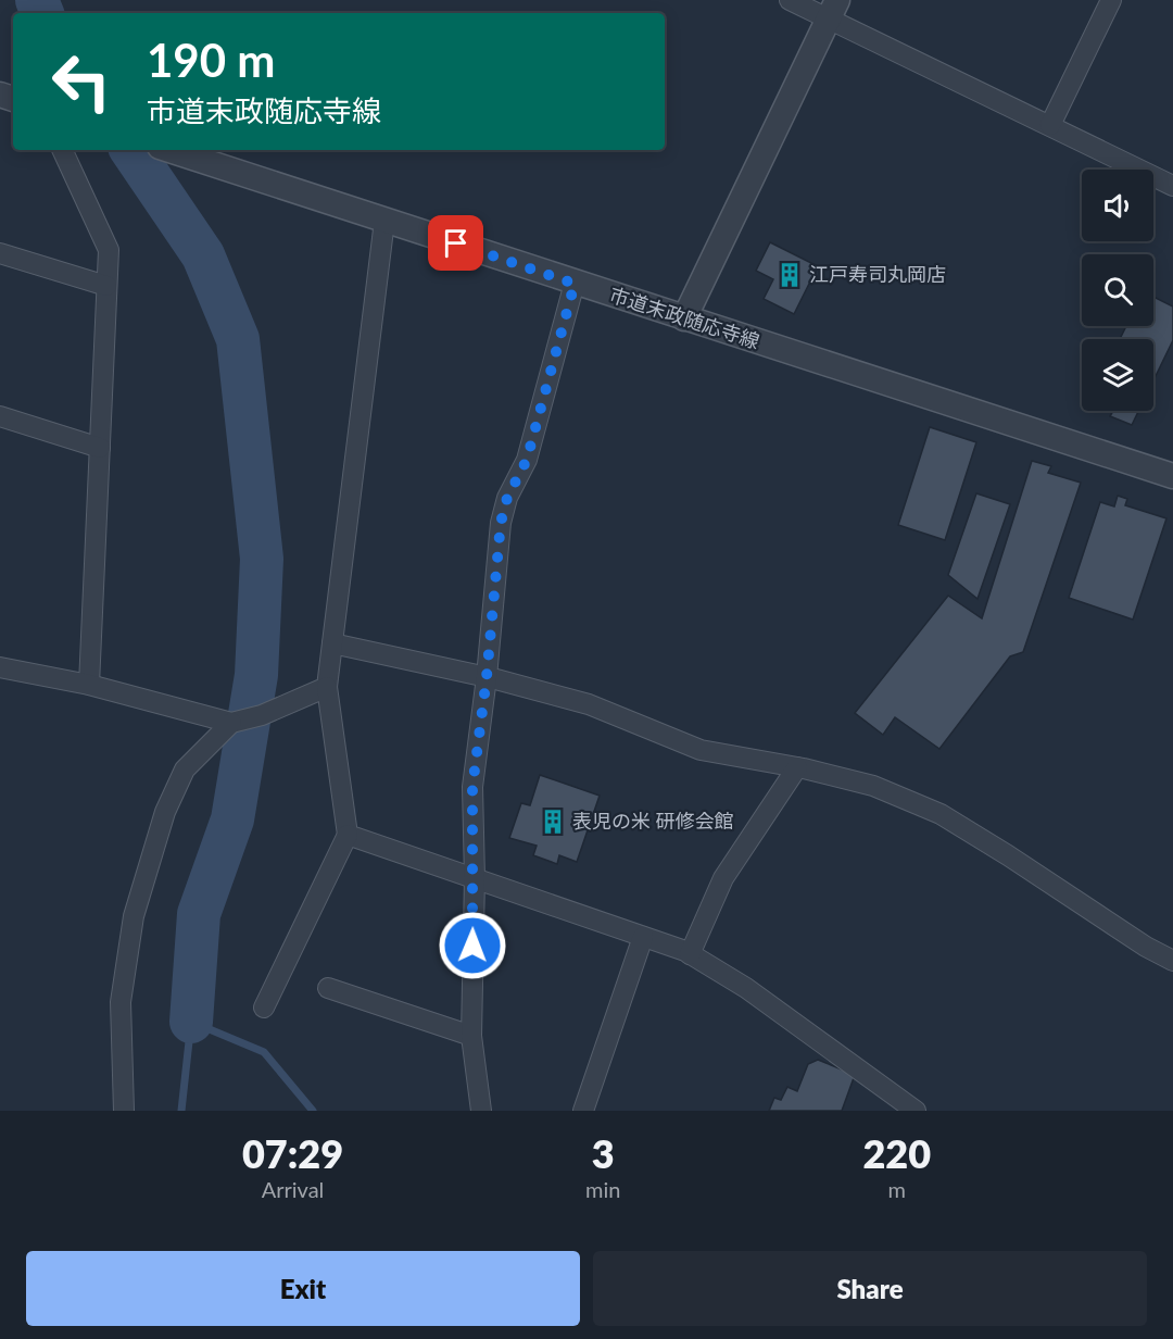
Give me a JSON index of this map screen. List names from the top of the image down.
{
  "streets": {
    "street": ["市道末政随応寺線"]
  },
  "places": {
    "building": ["江戸寿司丸岡店", "表児の米 研修会館"]
  },
  "page": {
    "turn": ["190 m", "市道末政随応寺線"],
    "eta": [
      "07:29",
      "Arrival",
      "3",
      "min",
      "220",
      "m"
    ],
    "buttons": ["Exit", "Share"]
  }
}
